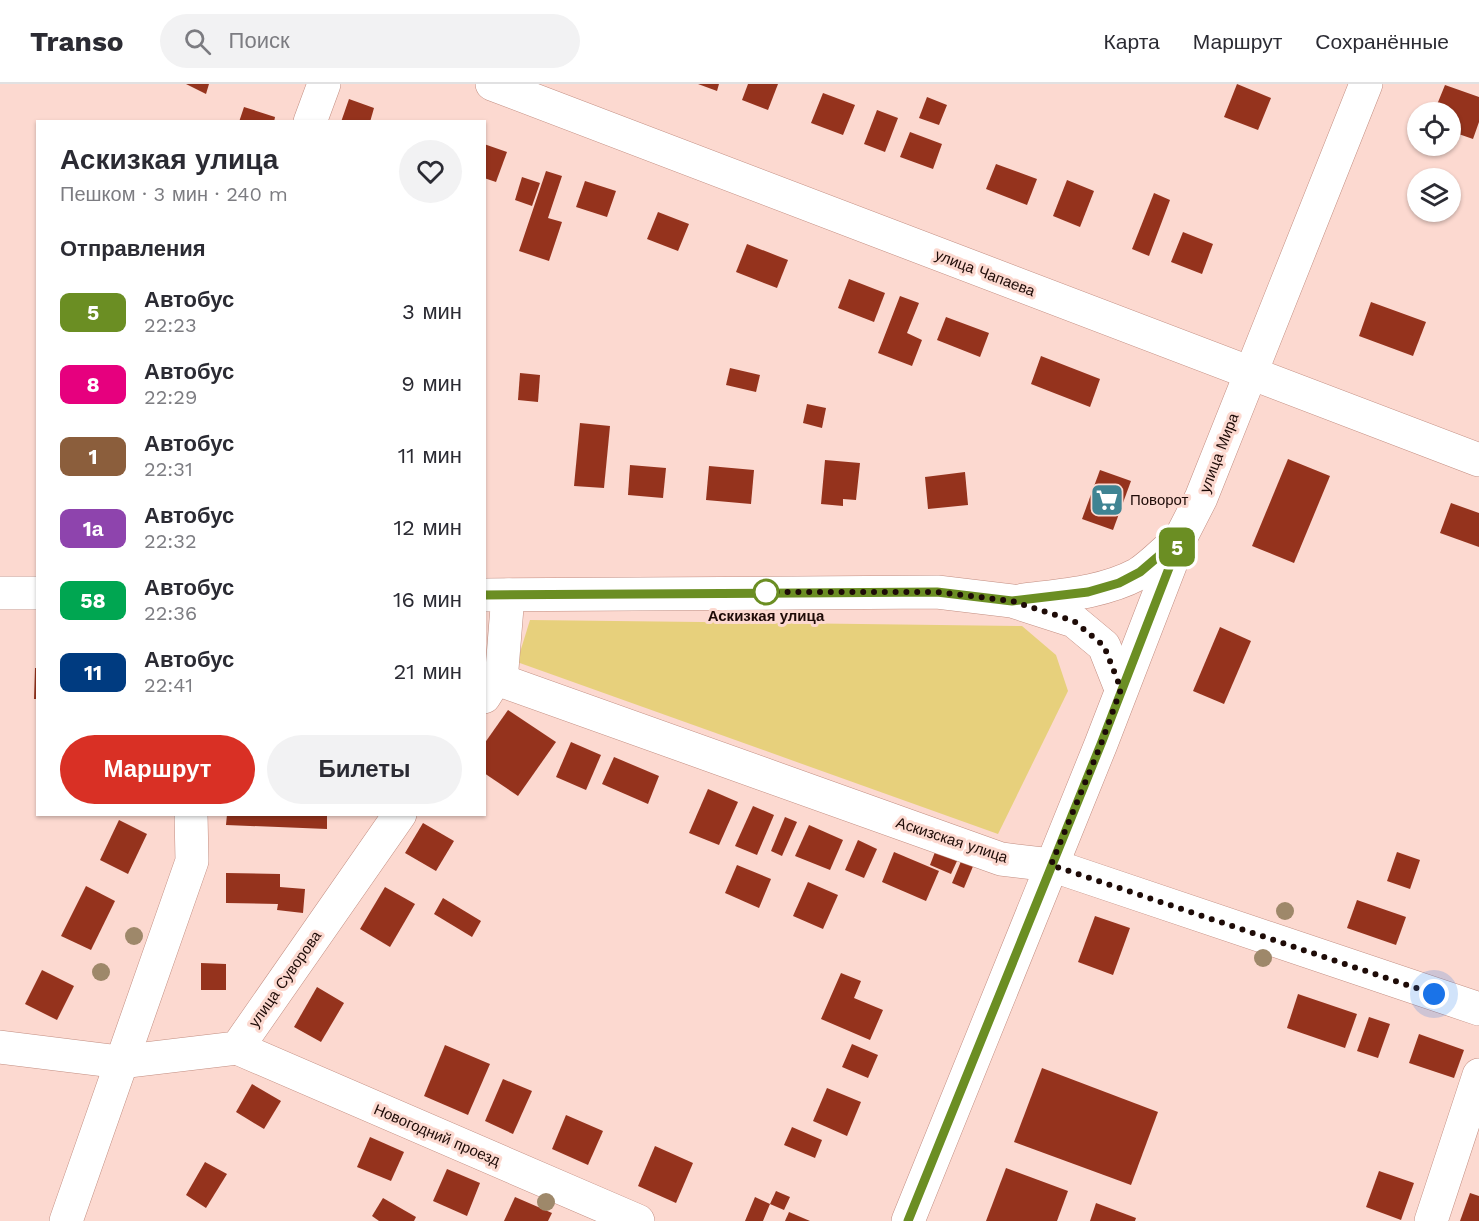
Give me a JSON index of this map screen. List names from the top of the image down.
{
  "streets": {
    "street": [
      "улица Чапаева",
      "улица Мира",
      "Аскизская улица",
      "улица Суворова",
      "Новогодний проезд"
    ]
  },
  "crossings": [
    ["улица Чапаева", "улица Мира"],
    ["улица Мира", "Аскизская улица"],
    ["улица Суворова", "Новогодний проезд"]
  ],
  "places": {
    "supermarket": ["Поворот"],
    "other": ["Аскизкая улица"]
  },
  "lines": ["bus line 5"],
  "page": {
    "header": "Transo",
    "search": "Поиск",
    "nav": ["Карта", "Маршрут", "Сохранённые"],
    "on_map": "5",
    "heading": [
      ["Аскизкая улица", "Пешком · 3 мин · 240 m"],
      "Отправления"
    ],
    "list": [
      {
        "mark": "5",
        "name": "Автобус",
        "note": "22:23",
        "value": "3 мин"
      },
      {
        "mark": "8",
        "name": "Автобус",
        "note": "22:29",
        "value": "9 мин"
      },
      {
        "mark": "1",
        "name": "Автобус",
        "note": "22:31",
        "value": "11 мин"
      },
      {
        "mark": "1а",
        "name": "Автобус",
        "note": "22:32",
        "value": "12 мин"
      },
      {
        "mark": "58",
        "name": "Автобус",
        "note": "22:36",
        "value": "16 мин"
      },
      {
        "mark": "11",
        "name": "Автобус",
        "note": "22:41",
        "value": "21 мин"
      }
    ],
    "buttons": ["Маршрут", "Билеты"]
  }
}
